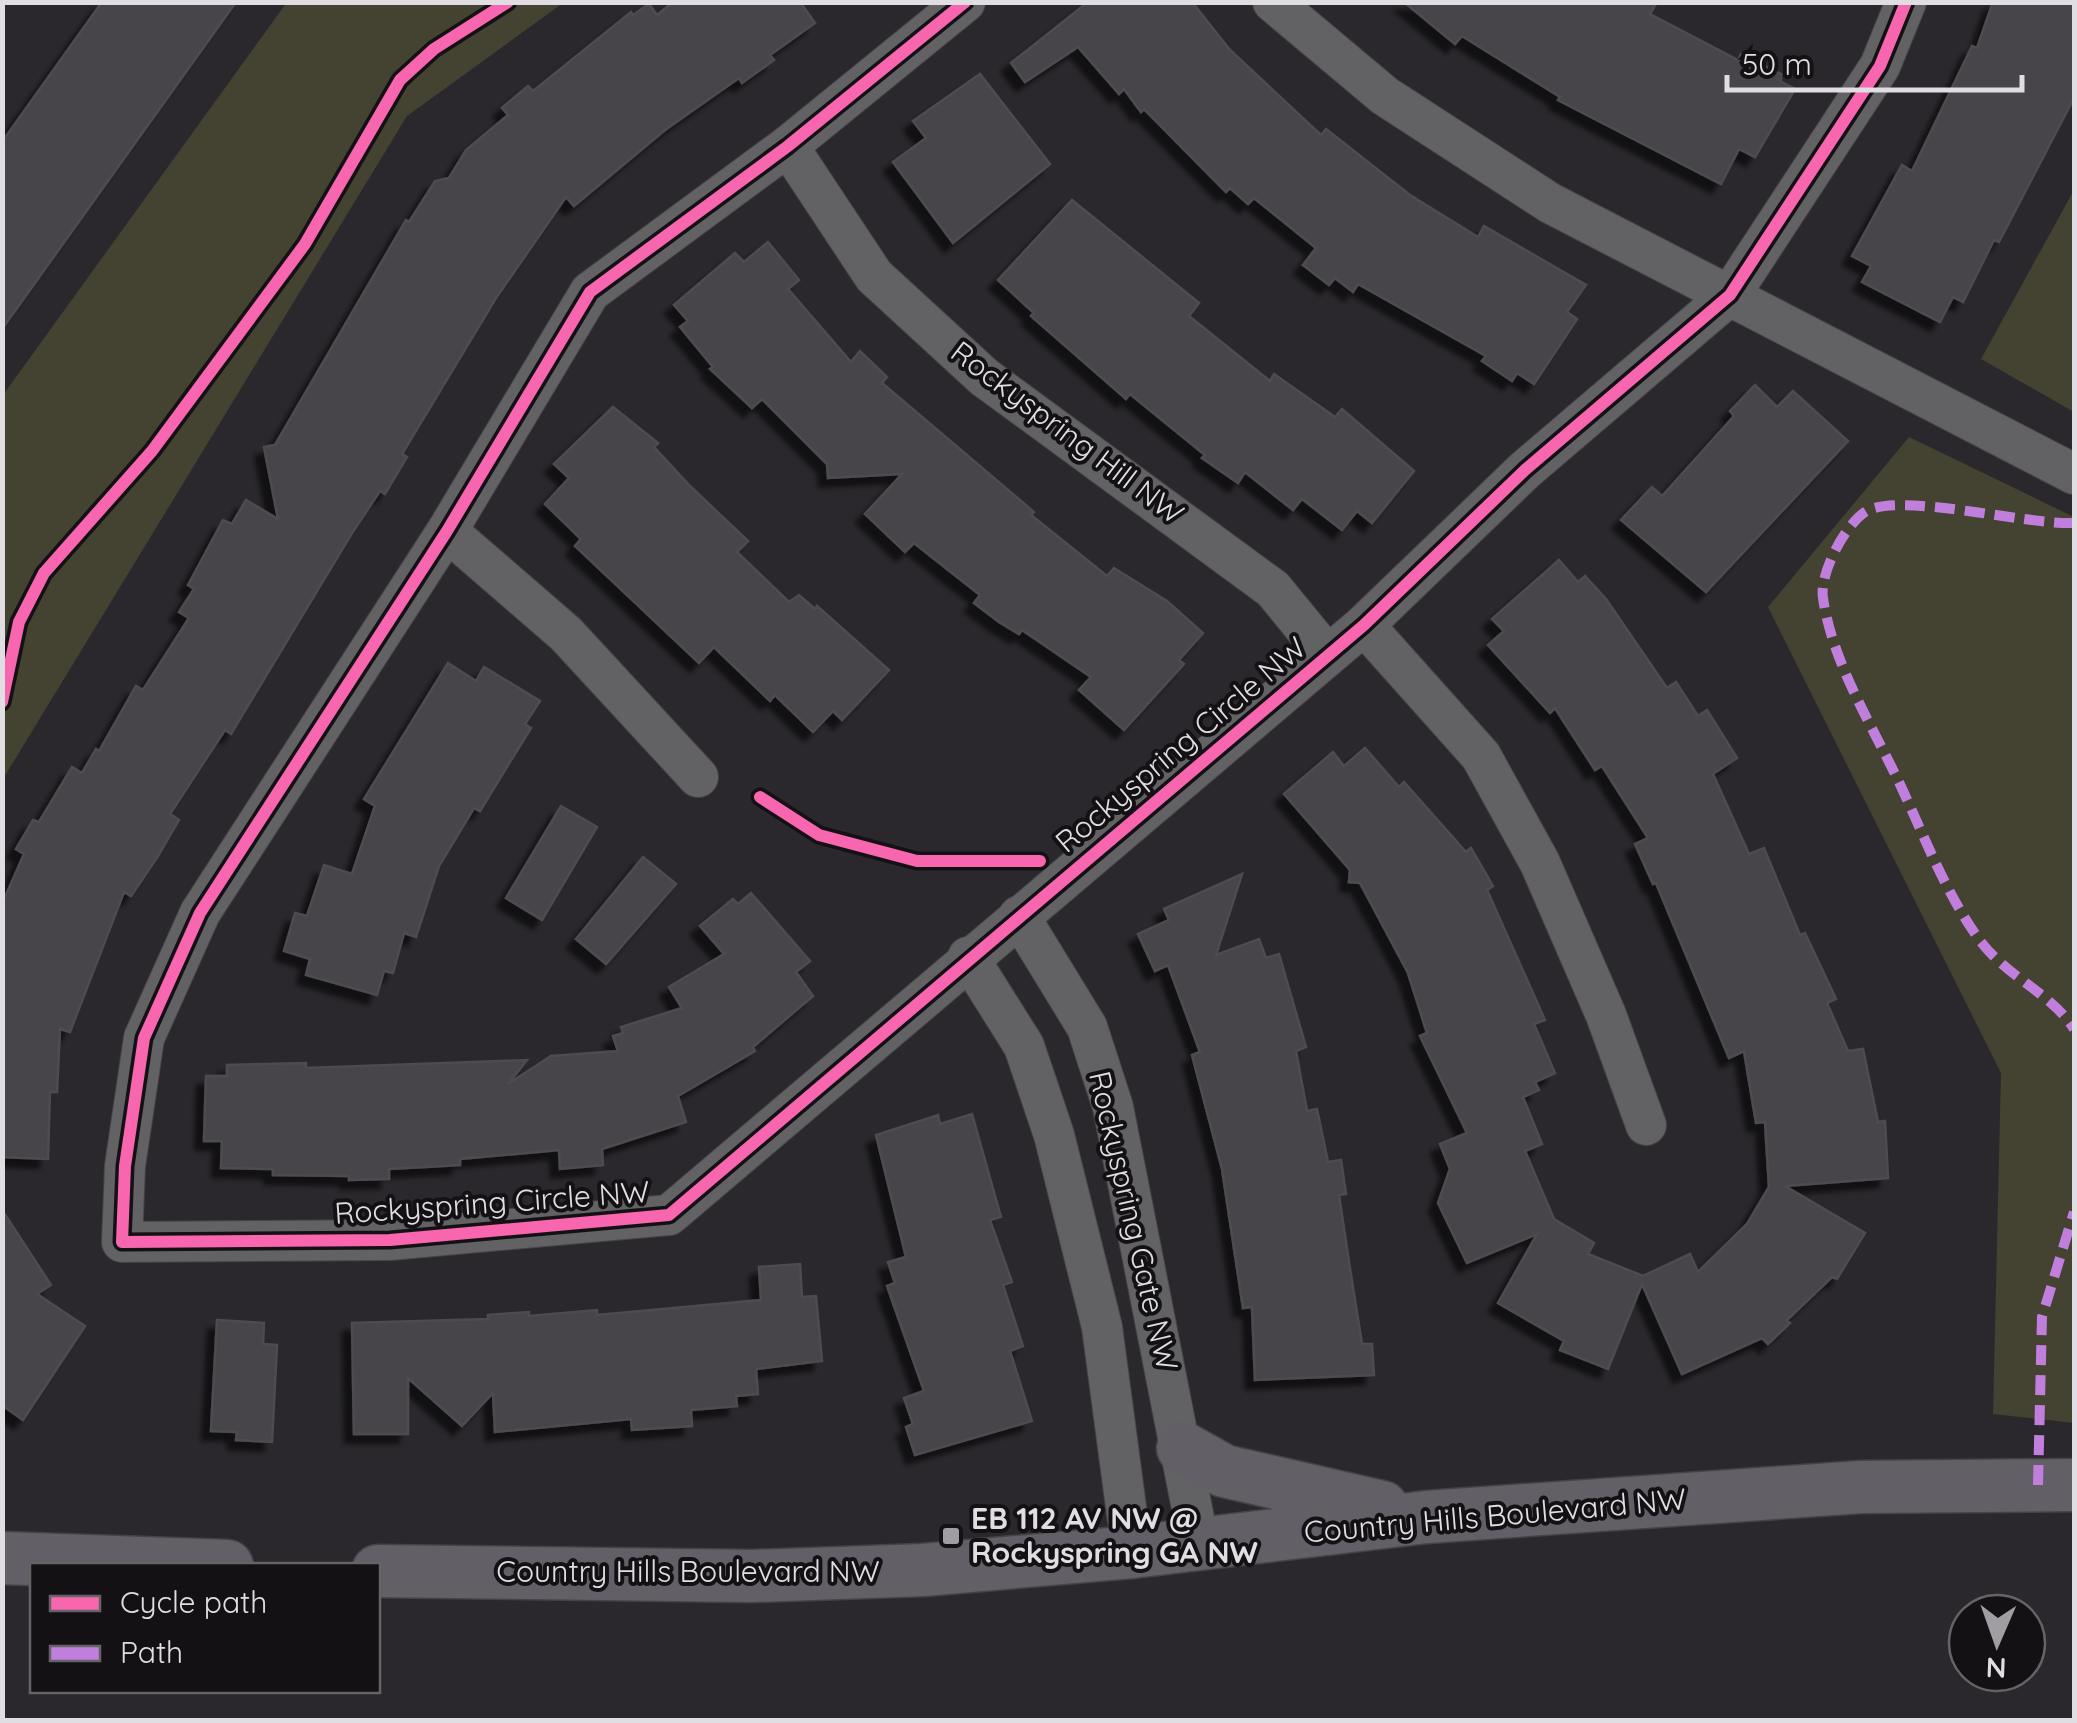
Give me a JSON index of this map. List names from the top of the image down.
{
  "streets": {
    "main road": ["Country Hills Boulevard NW"],
    "street": ["Rockyspring Hill NW", "Rockyspring Circle NW", "Rockyspring Gate NW"]
  },
  "crossings": [
    ["Rockyspring Hill NW", "Rockyspring Circle NW"],
    ["Rockyspring Circle NW", "Rockyspring Gate NW"],
    ["Rockyspring Gate NW", "Country Hills Boulevard NW"]
  ],
  "places": {
    "transit": ["EB 112 AV NW @ Rockyspring GA NW"]
  },
  "legend": ["Cycle path", "Path"],
  "scale_bar": "50 m",
  "north": "bottom"
}
